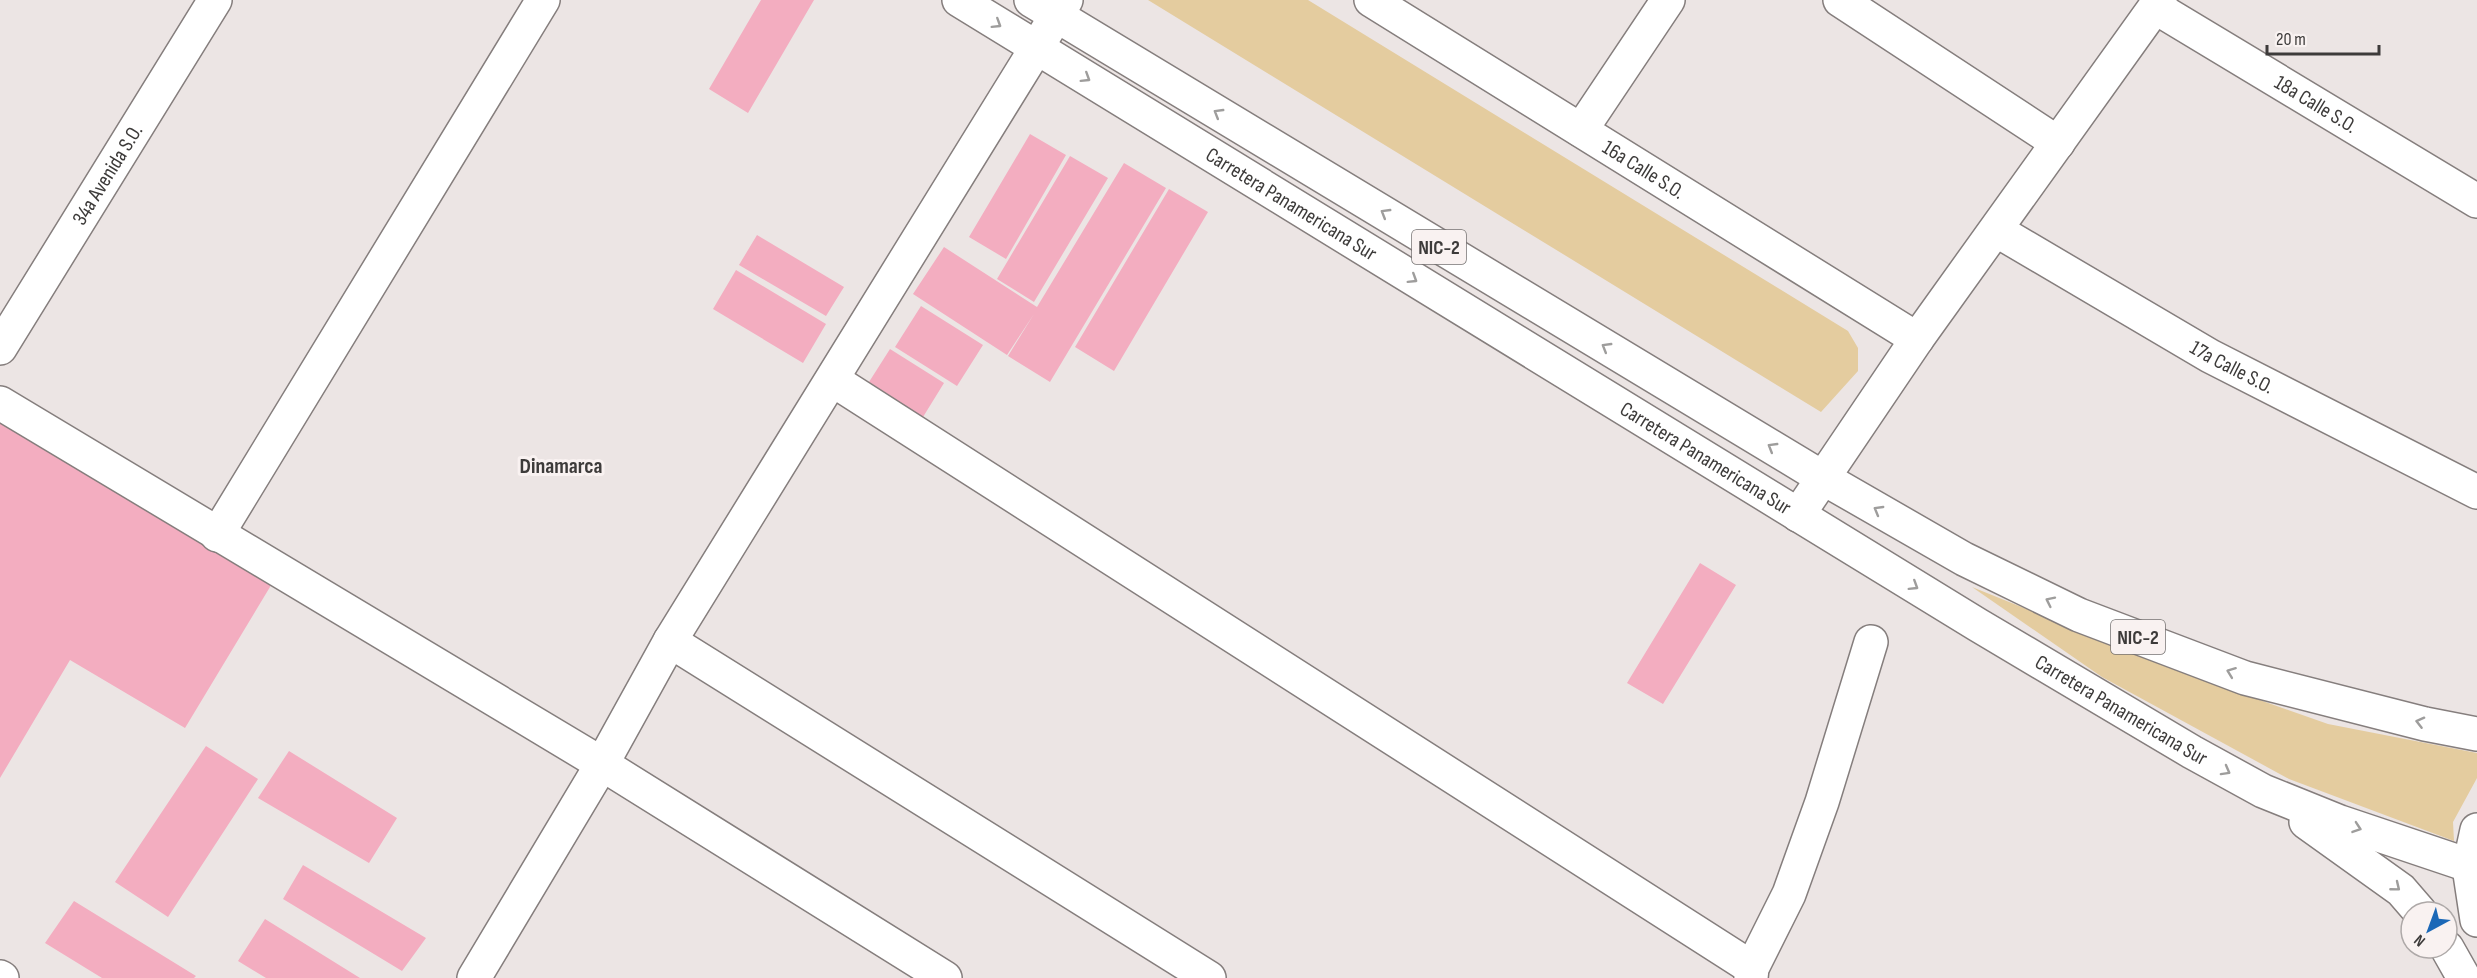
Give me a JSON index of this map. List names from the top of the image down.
{
  "streets": {
    "main road": [
      "18a Calle S.O.",
      "16a Calle S.O.",
      "34a Avenida S.O.",
      "Carretera Panamericana Sur",
      "NIC-2",
      "17a Calle S.O."
    ]
  },
  "districts": ["Dinamarca"],
  "scale_bar": "20 m",
  "north": "bottom left"
}
